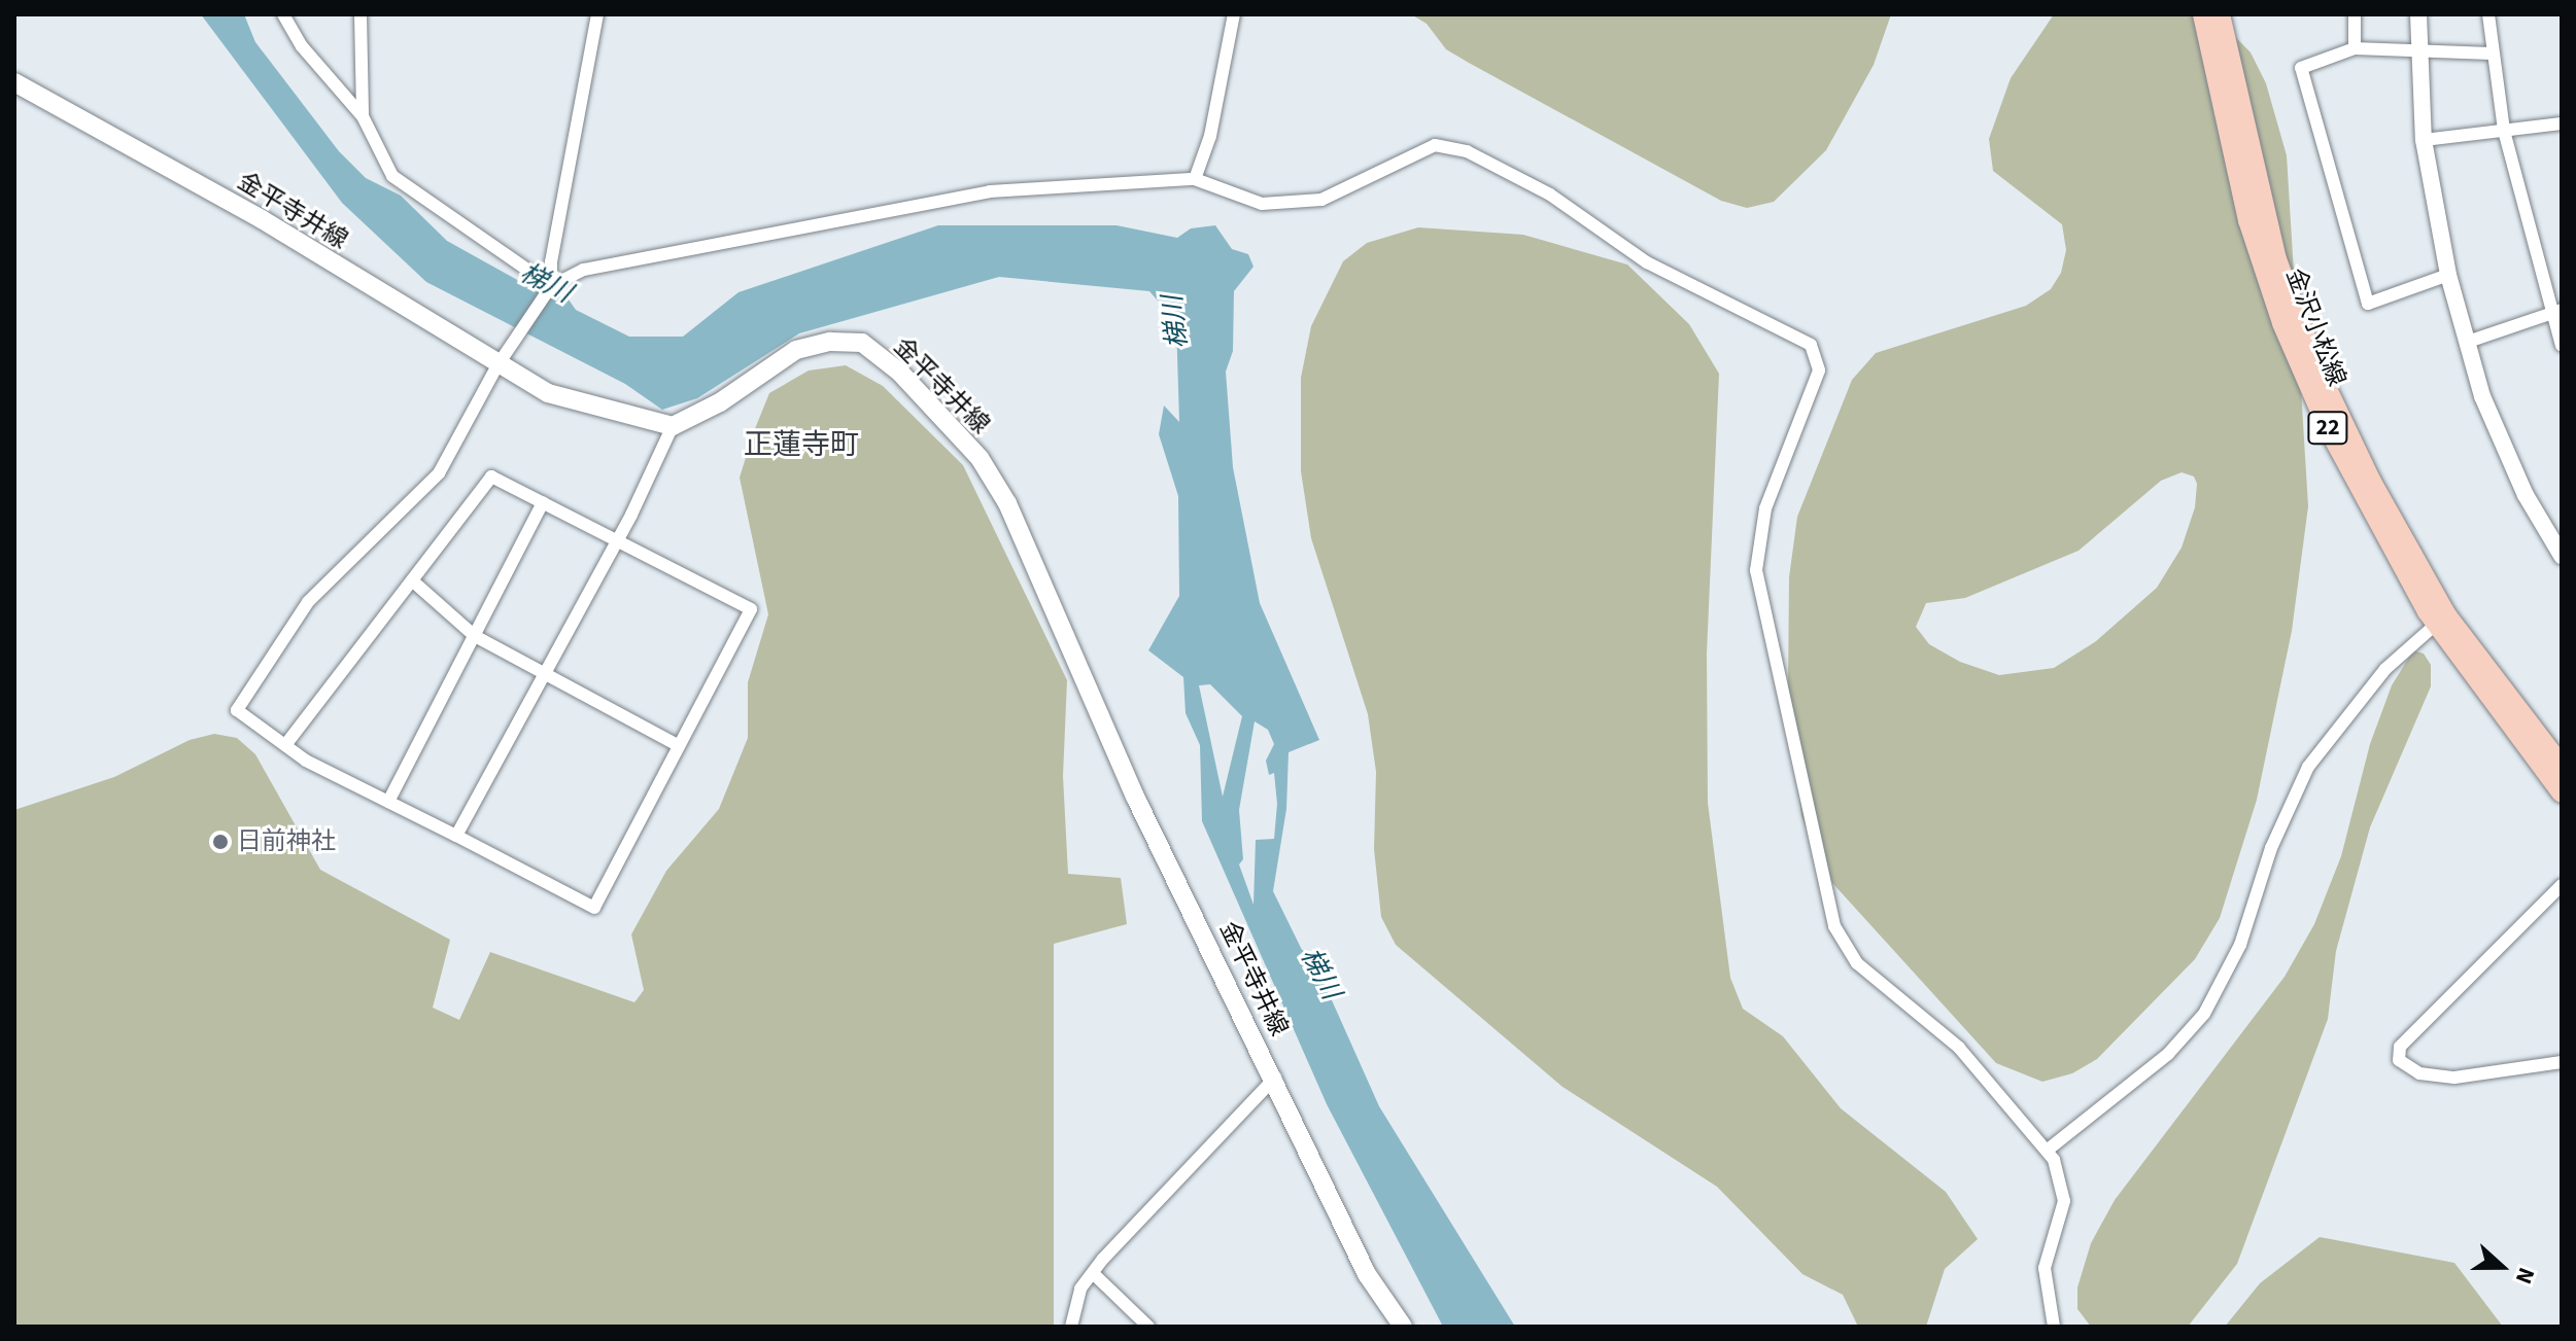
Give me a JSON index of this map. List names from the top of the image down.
{
  "streets": {
    "main road": ["金平寺井線", "金沢小松線", "22"]
  },
  "districts": ["正蓮寺町"],
  "water": ["梯川"],
  "places": ["日前神社"],
  "north": "right"
}
